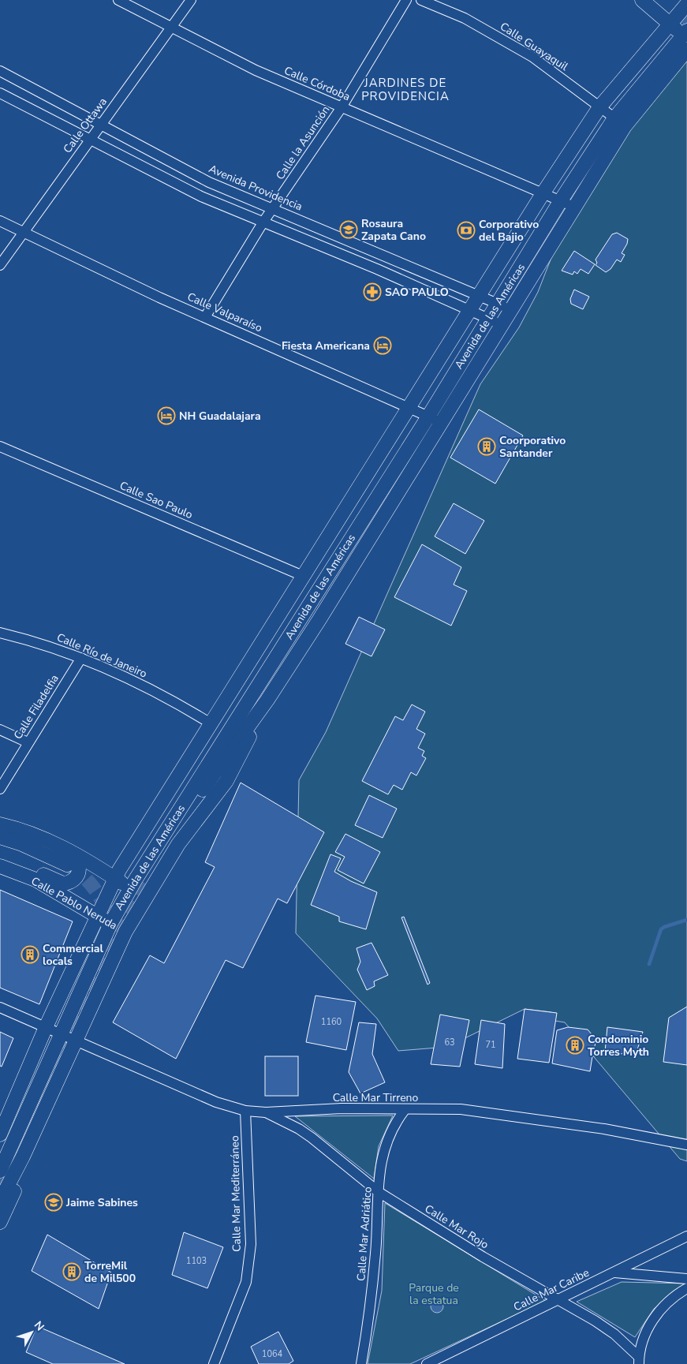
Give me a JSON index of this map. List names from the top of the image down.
{
  "streets": {
    "main road": ["Avenida de las Américas", "Calle Pablo Neruda"],
    "street": [
      "Calle Guayaquil",
      "Calle Córdoba",
      "Calle Ottawa",
      "Calle la Asunción",
      "Avenida Providencia",
      "Calle Valparaíso",
      "Calle Sao Paulo",
      "Calle Río de Janeiro",
      "Calle Filadelfia",
      "Calle Mar Tirreno",
      "Calle Mar Mediterráneo",
      "Calle Mar Rojo",
      "Calle Mar Adriático",
      "Calle Mar Caribe"
    ]
  },
  "crossings": [
    ["Calle Guayaquil", "Avenida de las Américas"],
    ["Calle Córdoba", "Calle Ottawa"],
    ["Calle Córdoba", "Calle la Asunción"],
    ["Calle Córdoba", "Avenida de las Américas"],
    ["Calle Ottawa", "Avenida Providencia"],
    ["Calle Ottawa", "Calle Valparaíso"],
    ["Calle la Asunción", "Avenida Providencia"],
    ["Calle la Asunción", "Calle Valparaíso"],
    ["Avenida Providencia", "Avenida de las Américas"],
    ["Calle Valparaíso", "Avenida de las Américas"],
    ["Avenida de las Américas", "Calle Sao Paulo"],
    ["Avenida de las Américas", "Calle Río de Janeiro"],
    ["Avenida de las Américas", "Calle Pablo Neruda"],
    ["Avenida de las Américas", "Calle Mar Tirreno"],
    ["Calle Río de Janeiro", "Calle Filadelfia"],
    ["Calle Mar Tirreno", "Calle Mar Mediterráneo"],
    ["Calle Mar Tirreno", "Calle Mar Rojo"],
    ["Calle Mar Tirreno", "Calle Mar Adriático"],
    ["Calle Mar Rojo", "Calle Mar Adriático"],
    ["Calle Mar Rojo", "Calle Mar Caribe"]
  ],
  "districts": ["JARDINES DE PROVIDENCIA"],
  "parks": ["Parque de la estatua"],
  "places": {
    "school or university": ["Rosaura Zapata Cano", "Jaime Sabines"],
    "bank": ["Corporativo del Bajio"],
    "pharmacy": ["SAO PAULO"],
    "hotel": ["Fiesta Americana", "NH Guadalajara"],
    "building": [
      "Coorporativo Santander",
      "Commercial locals",
      "Condominio Torres Myth",
      "TorreMil de Mil500"
    ]
  },
  "house_numbers": [
    "1160",
    "63",
    "71",
    "1103",
    "1064"
  ],
  "north": "top right"
}
